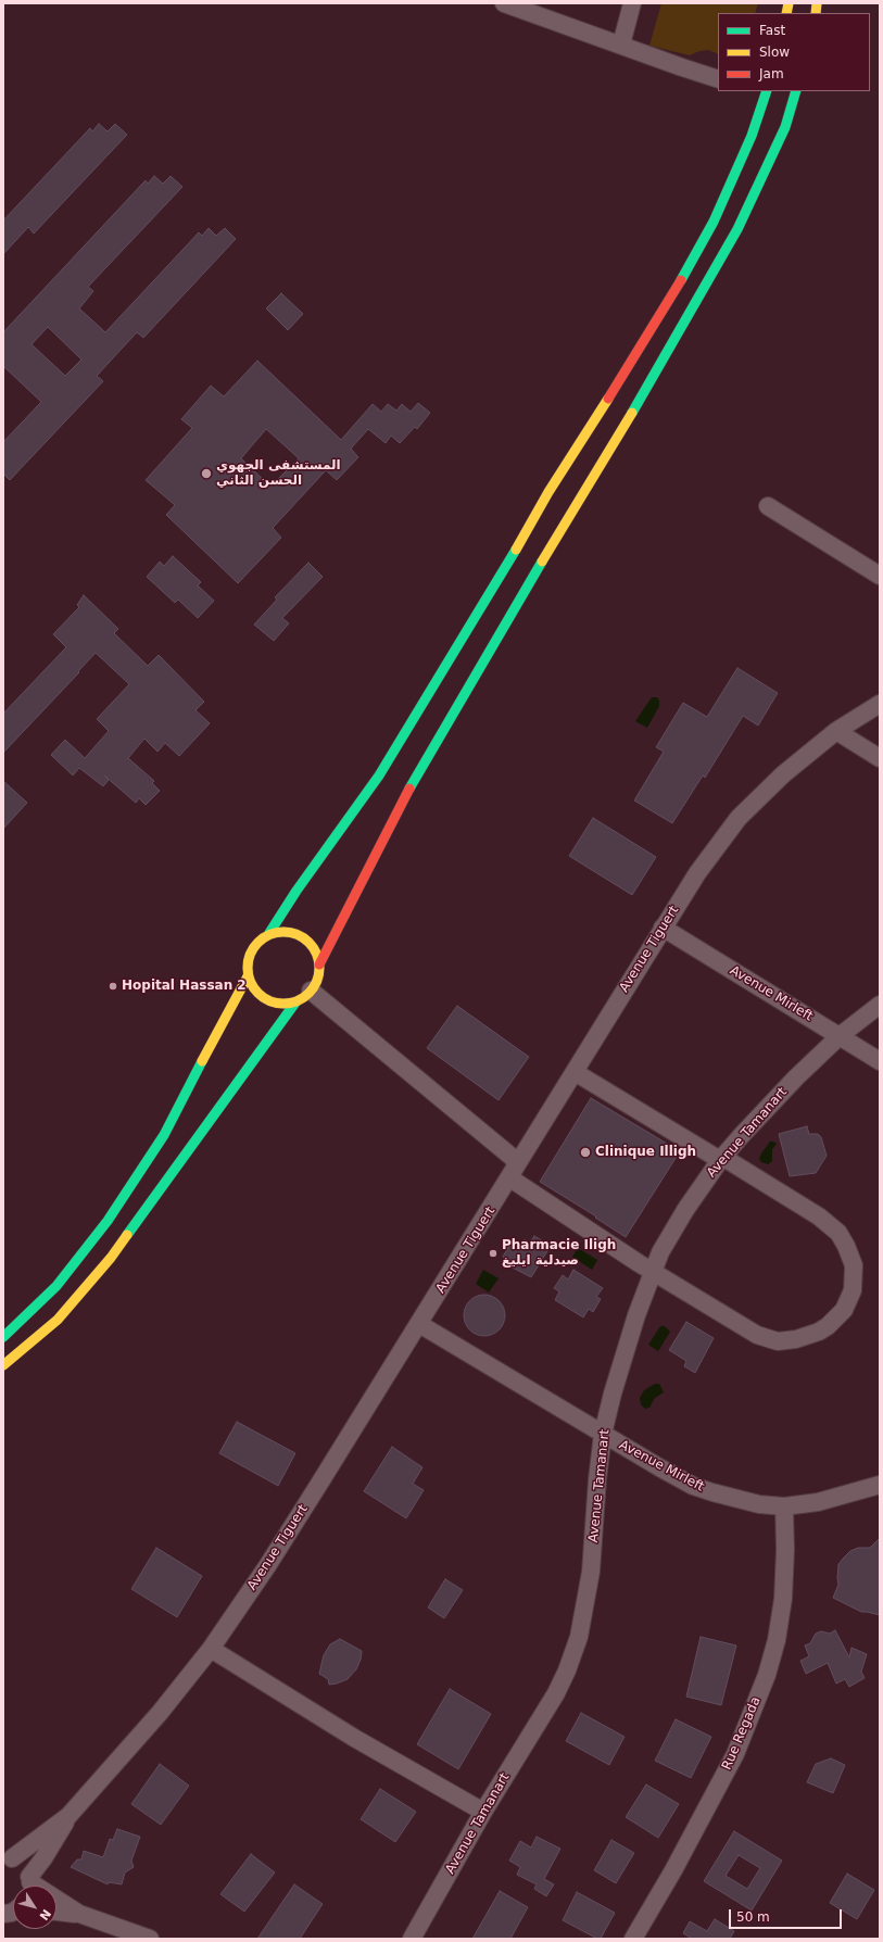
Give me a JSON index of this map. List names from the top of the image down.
{
  "streets": {
    "street": [
      "Avenue Tiguert",
      "Avenue Mirleft",
      "Avenue Tamanart",
      "Rue Regada"
    ]
  },
  "crossings": [
    ["Avenue Tiguert", "Avenue Mirleft"],
    ["Avenue Mirleft", "Avenue Tamanart"],
    ["Avenue Mirleft", "Rue Regada"]
  ],
  "places": [
    "المستشفى الجهوي الحسن الثاني",
    "Hopital Hassan 2",
    "Clinique Illigh",
    "Pharmacie Iligh صيدلية ايليغ"
  ],
  "legend": ["Fast", "Slow", "Jam"],
  "scale_bar": "50 m",
  "north": "bottom right"
}
